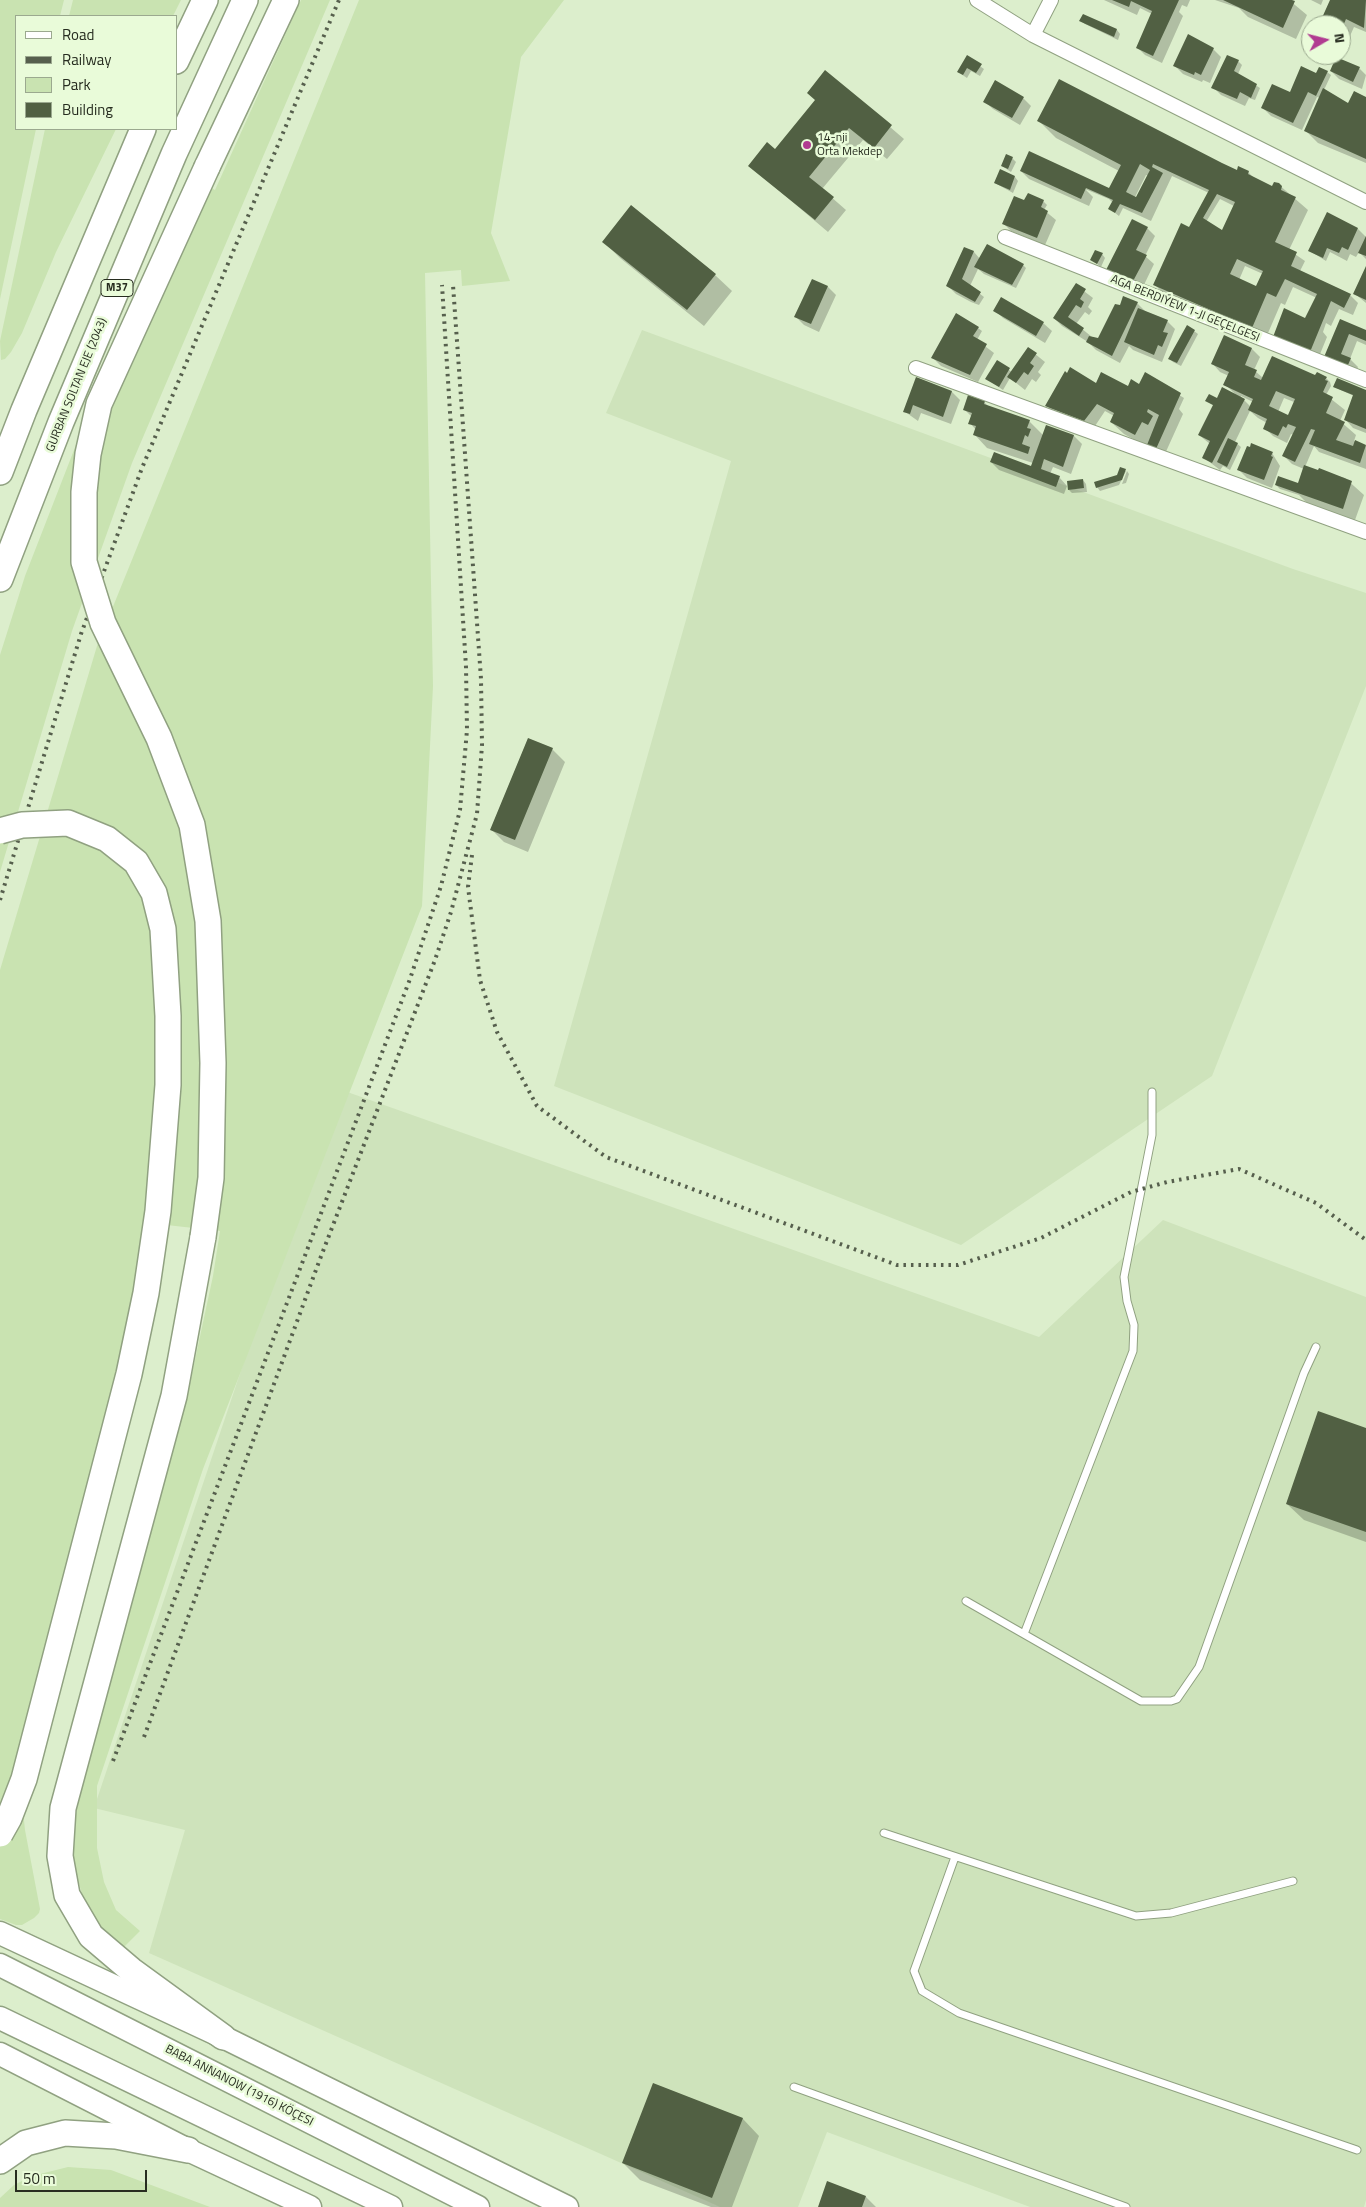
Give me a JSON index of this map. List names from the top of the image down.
{
  "streets": {
    "highway": ["M37", "GURBAN SOLTAN EJE (2043)"],
    "main road": ["BABA ANNANOW (1916) KÖÇESI"],
    "street": ["AGA BERDIÝEW 1-JI GEÇELGESI"]
  },
  "places": ["14-nji Orta Mekdep"],
  "legend": [
    "Road",
    "Railway",
    "Park",
    "Building"
  ],
  "scale_bar": "50 m",
  "north": "right"
}
